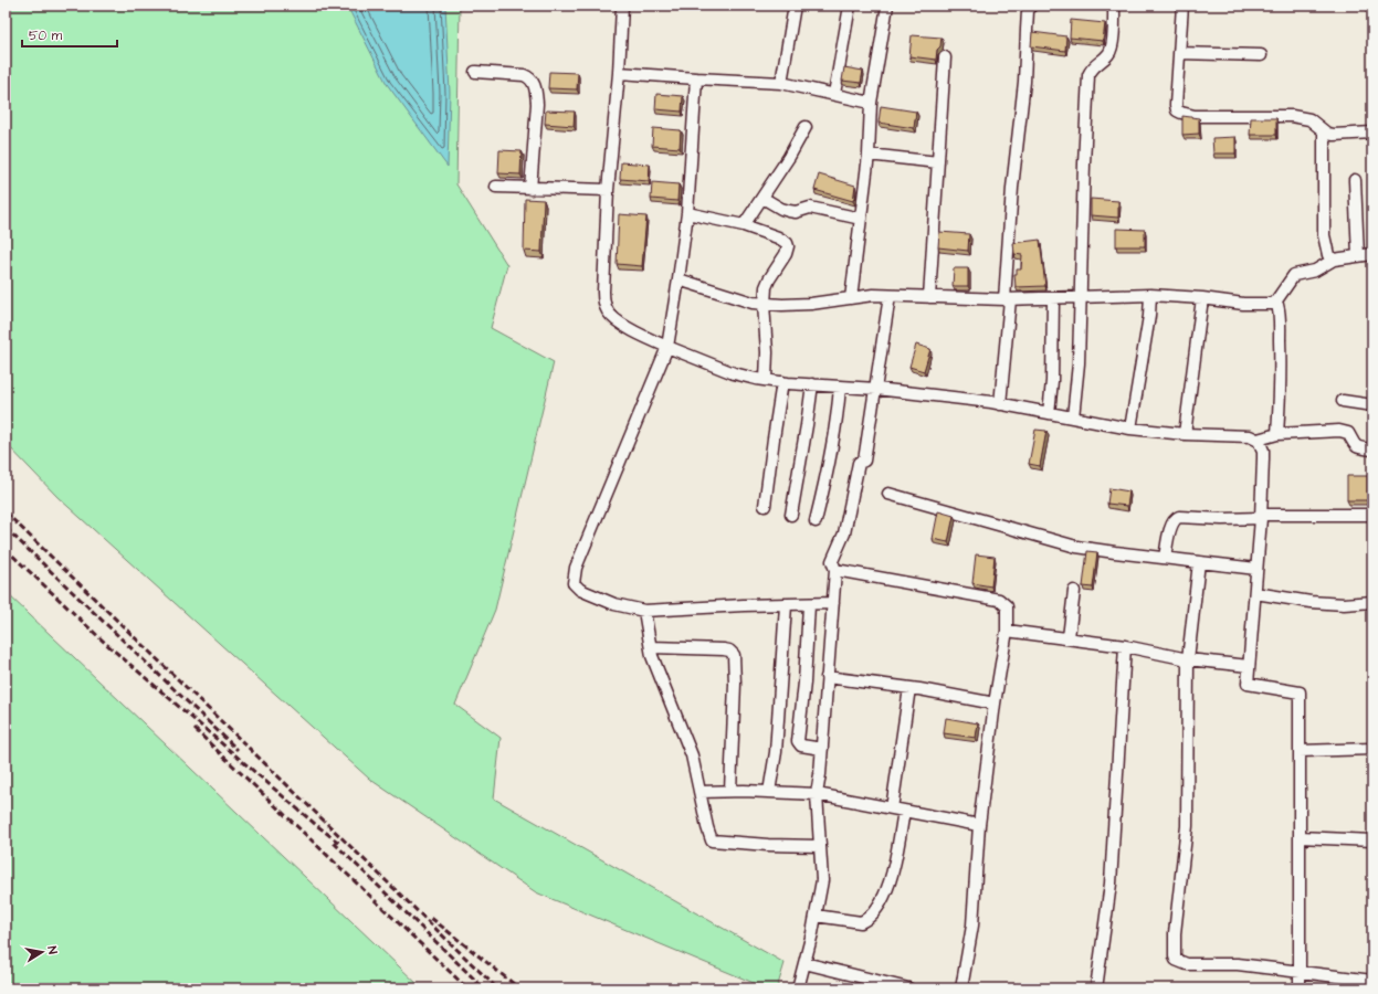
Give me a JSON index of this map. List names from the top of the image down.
{
  "scale_bar": "50 m",
  "north": "right"
}
